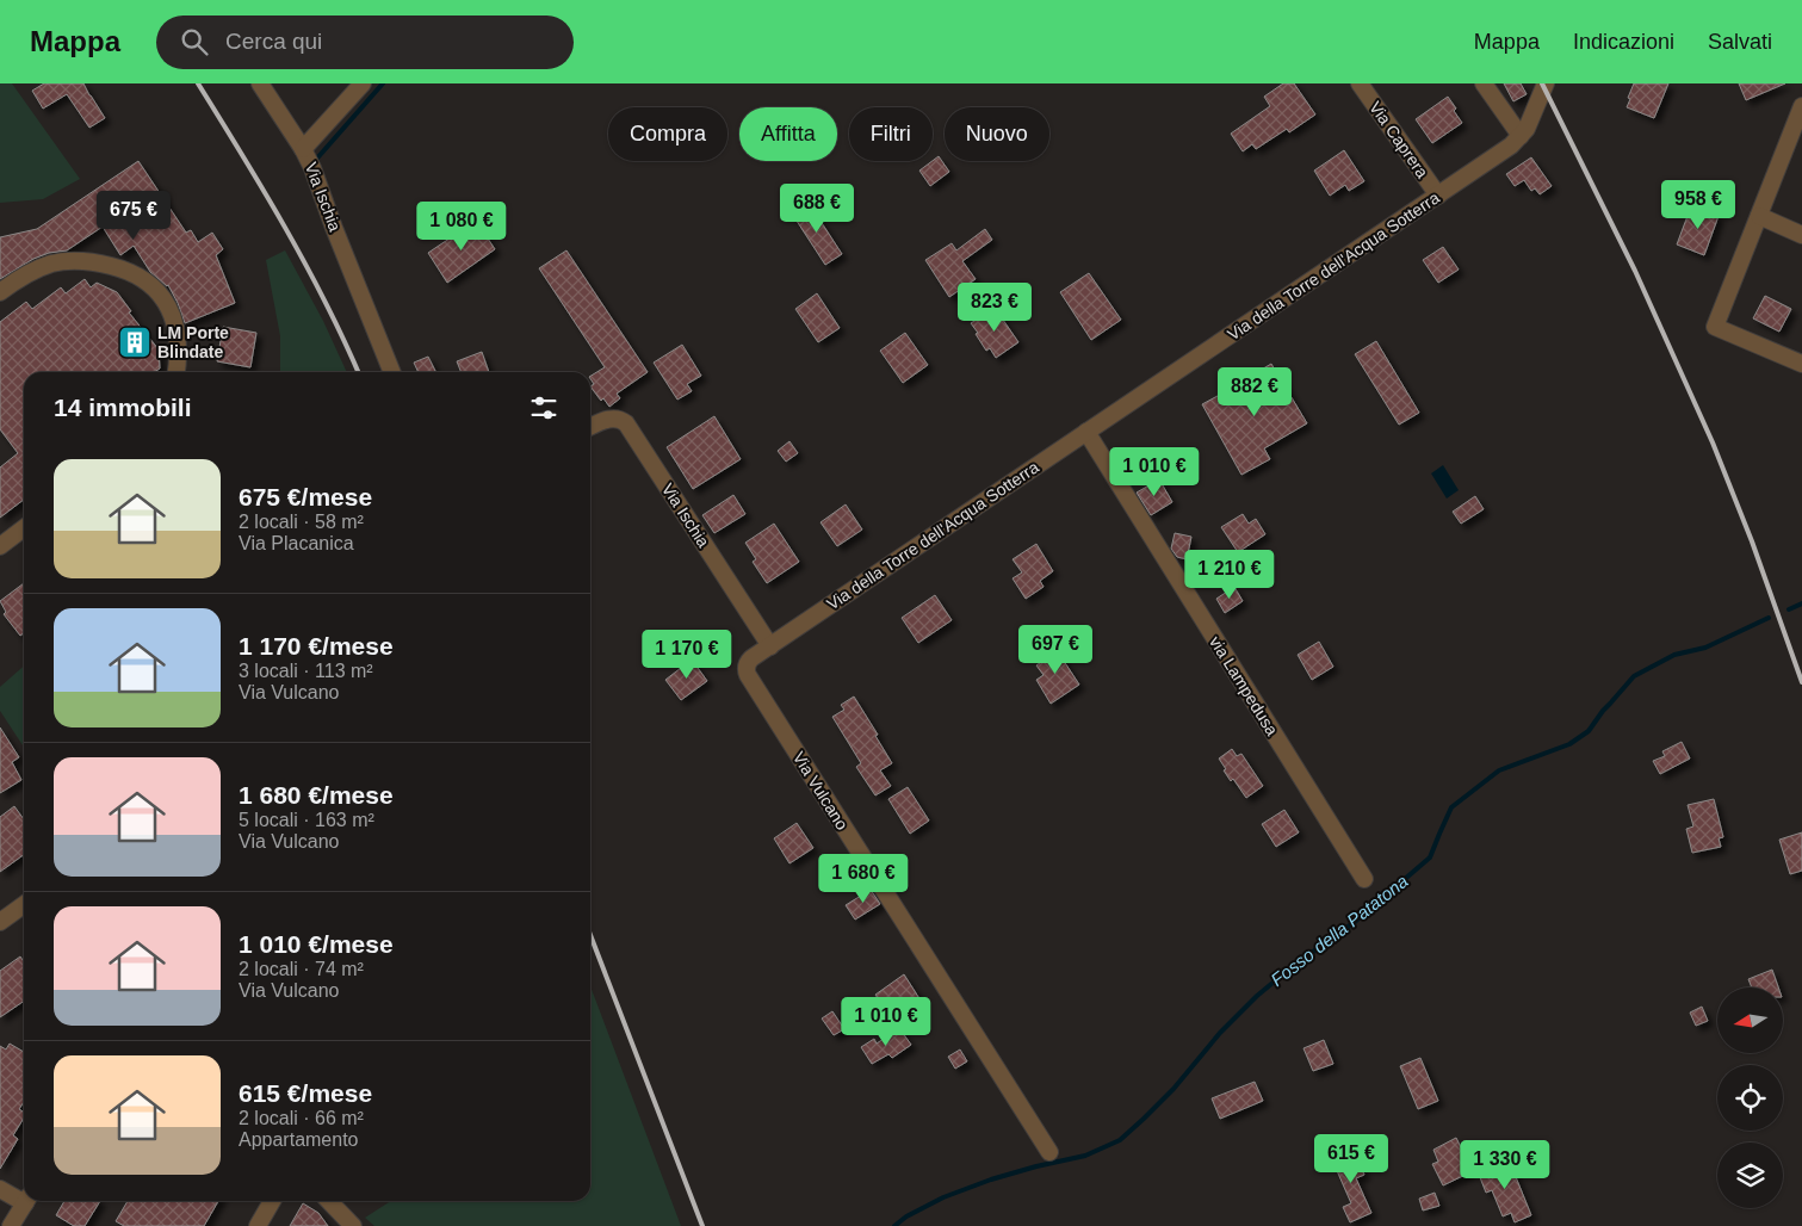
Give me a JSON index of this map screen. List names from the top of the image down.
{
  "streets": {
    "street": [
      "Via Caprera",
      "Via Ischia",
      "Via della Torre dell'Acqua Sotterra",
      "via Lampedusa",
      "Via Vulcano"
    ]
  },
  "crossings": [
    ["Via Caprera", "Via della Torre dell'Acqua Sotterra"],
    ["Via Ischia", "Via della Torre dell'Acqua Sotterra"],
    ["Via Ischia", "Via Vulcano"],
    ["Via della Torre dell'Acqua Sotterra", "via Lampedusa"],
    ["Via della Torre dell'Acqua Sotterra", "Via Vulcano"]
  ],
  "water": ["Fosso della Patatona"],
  "places": {
    "building": ["LM Porte Blindate"]
  },
  "north": "left",
  "page": {
    "header": "Mappa",
    "search": "Cerca qui",
    "nav": ["Mappa", "Indicazioni", "Salvati"],
    "chip": [
      "Compra",
      "Affitta",
      "Filtri",
      "Nuovo"
    ],
    "price": [
      "958 €",
      "688 €",
      "675 €",
      "1 080 €",
      "823 €",
      "882 €",
      "1 010 €",
      "1 210 €",
      "697 €",
      "1 170 €",
      "1 680 €",
      "1 010 €",
      "615 €",
      "1 330 €"
    ],
    "heading": "14 immobili",
    "list": [
      {
        "name": "675 €/mese",
        "note": "2 locali · 58 m² · Via Placanica"
      },
      {
        "name": "1 170 €/mese",
        "note": "3 locali · 113 m² · Via Vulcano"
      },
      {
        "name": "1 680 €/mese",
        "note": "5 locali · 163 m² · Via Vulcano"
      },
      {
        "name": "1 010 €/mese",
        "note": "2 locali · 74 m² · Via Vulcano"
      },
      {
        "name": "615 €/mese",
        "note": "2 locali · 66 m² · Appartamento"
      }
    ]
  }
}
